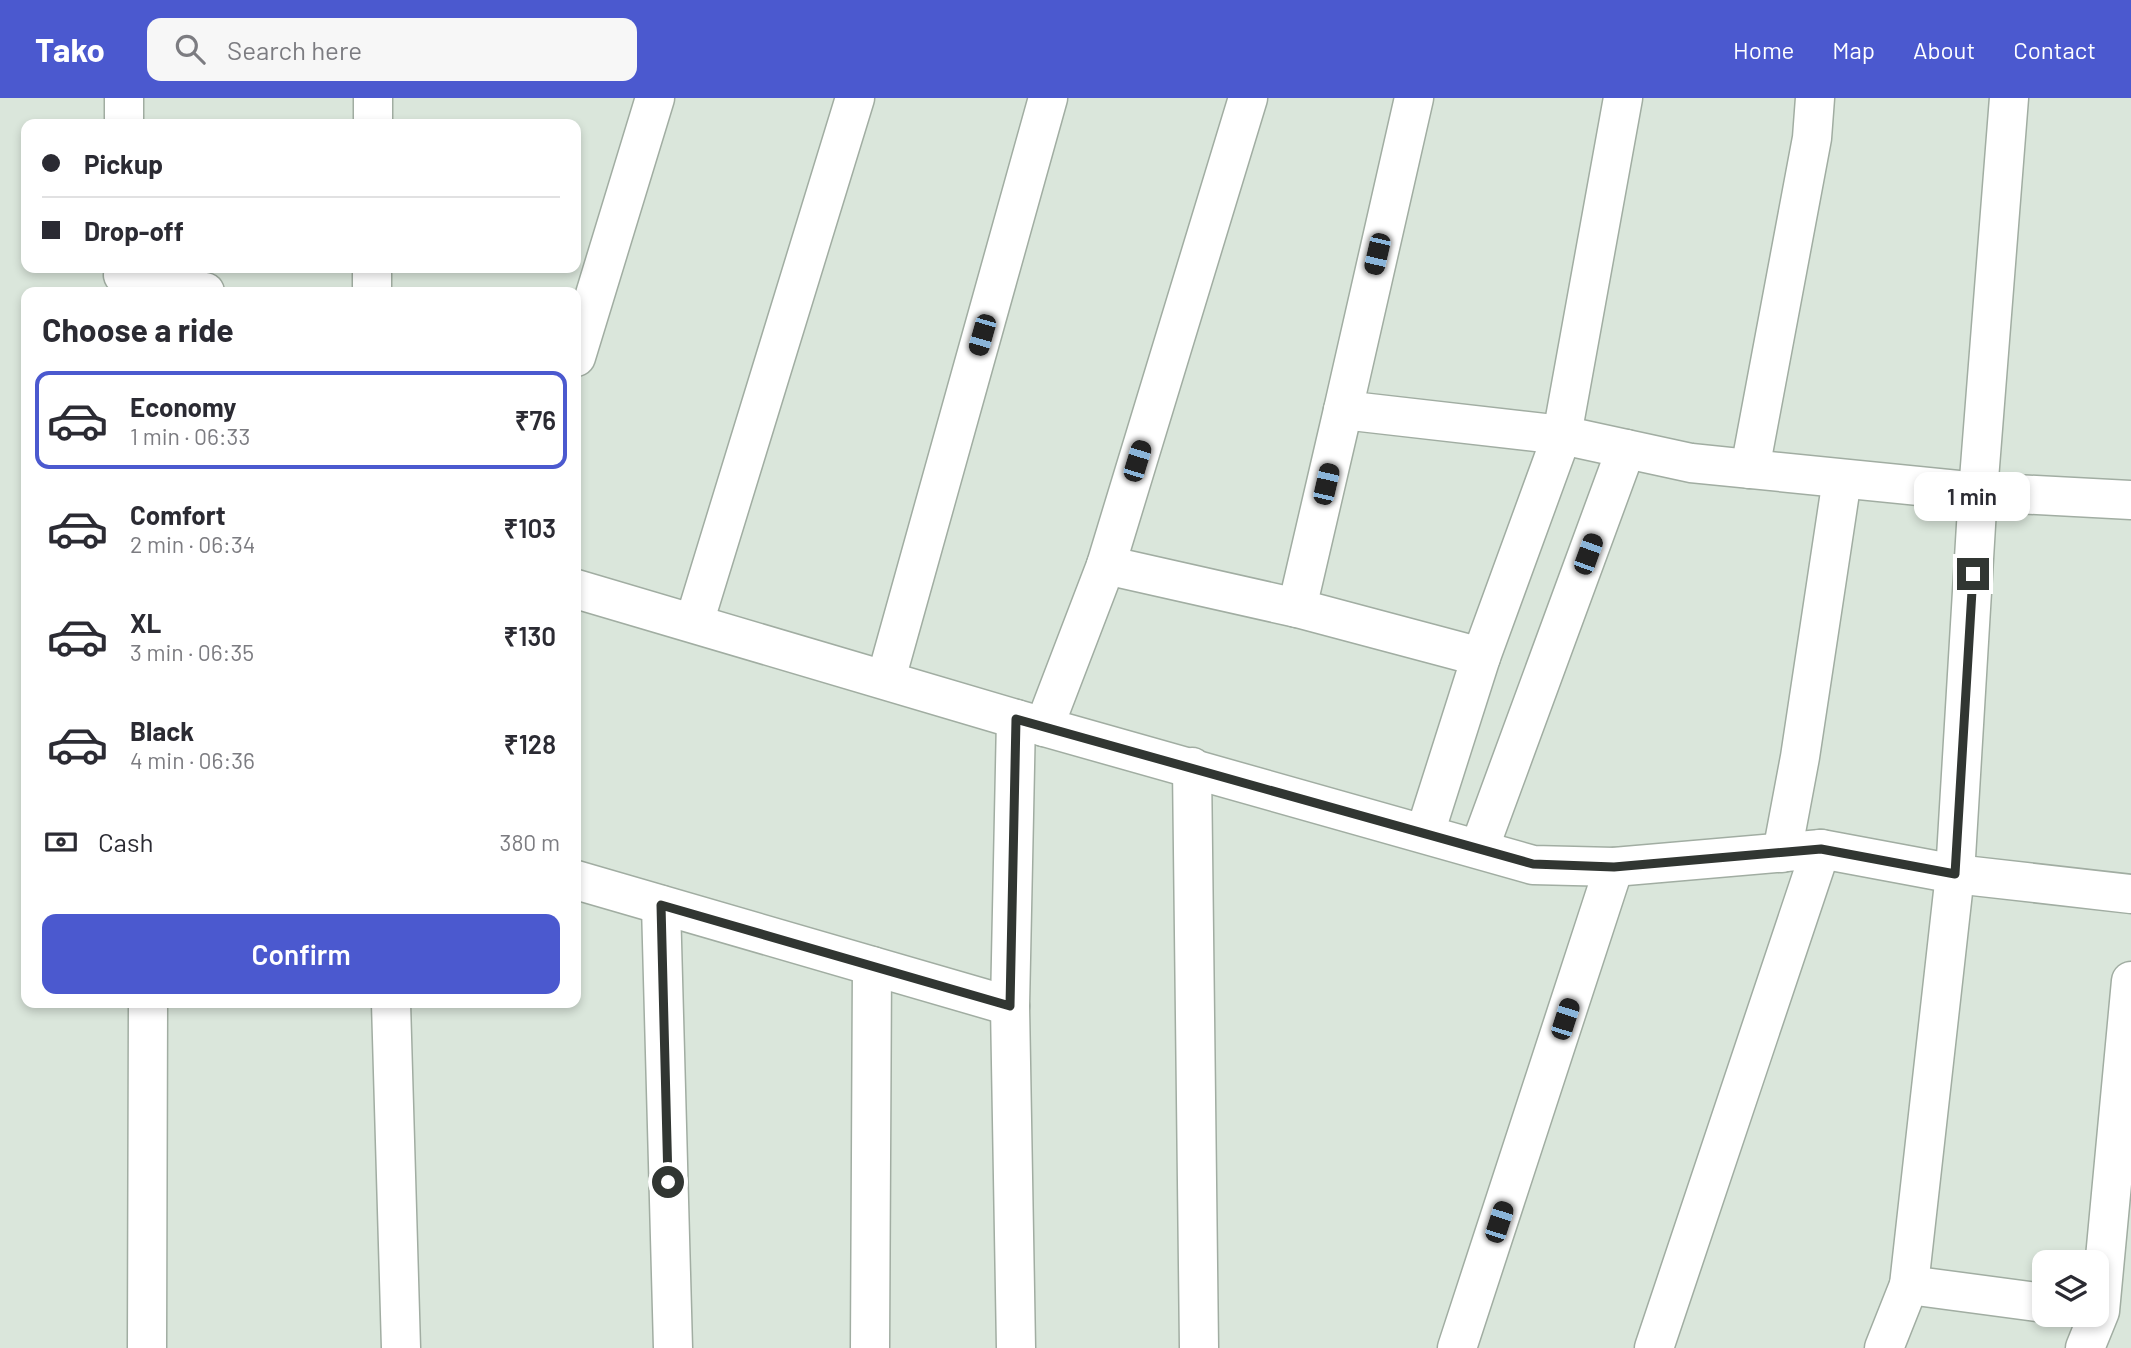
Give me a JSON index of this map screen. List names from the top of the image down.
{
  "page": {
    "header": "Tako",
    "search": "Search here",
    "nav": [
      "Home",
      "Map",
      "About",
      "Contact"
    ],
    "banner": ["Pickup", "Drop-off"],
    "heading": "Choose a ride",
    "list": [
      {
        "name": "Economy",
        "note": "1 min · 06:33",
        "value": "₹76"
      },
      {
        "name": "Comfort",
        "note": "2 min · 06:34",
        "value": "₹103"
      },
      {
        "name": "XL",
        "note": "3 min · 06:35",
        "value": "₹130"
      },
      {
        "name": "Black",
        "note": "4 min · 06:36",
        "value": "₹128"
      }
    ],
    "bubble": "1 min",
    "pay": ["Cash", "380 m"],
    "buttons": "Confirm"
  }
}
